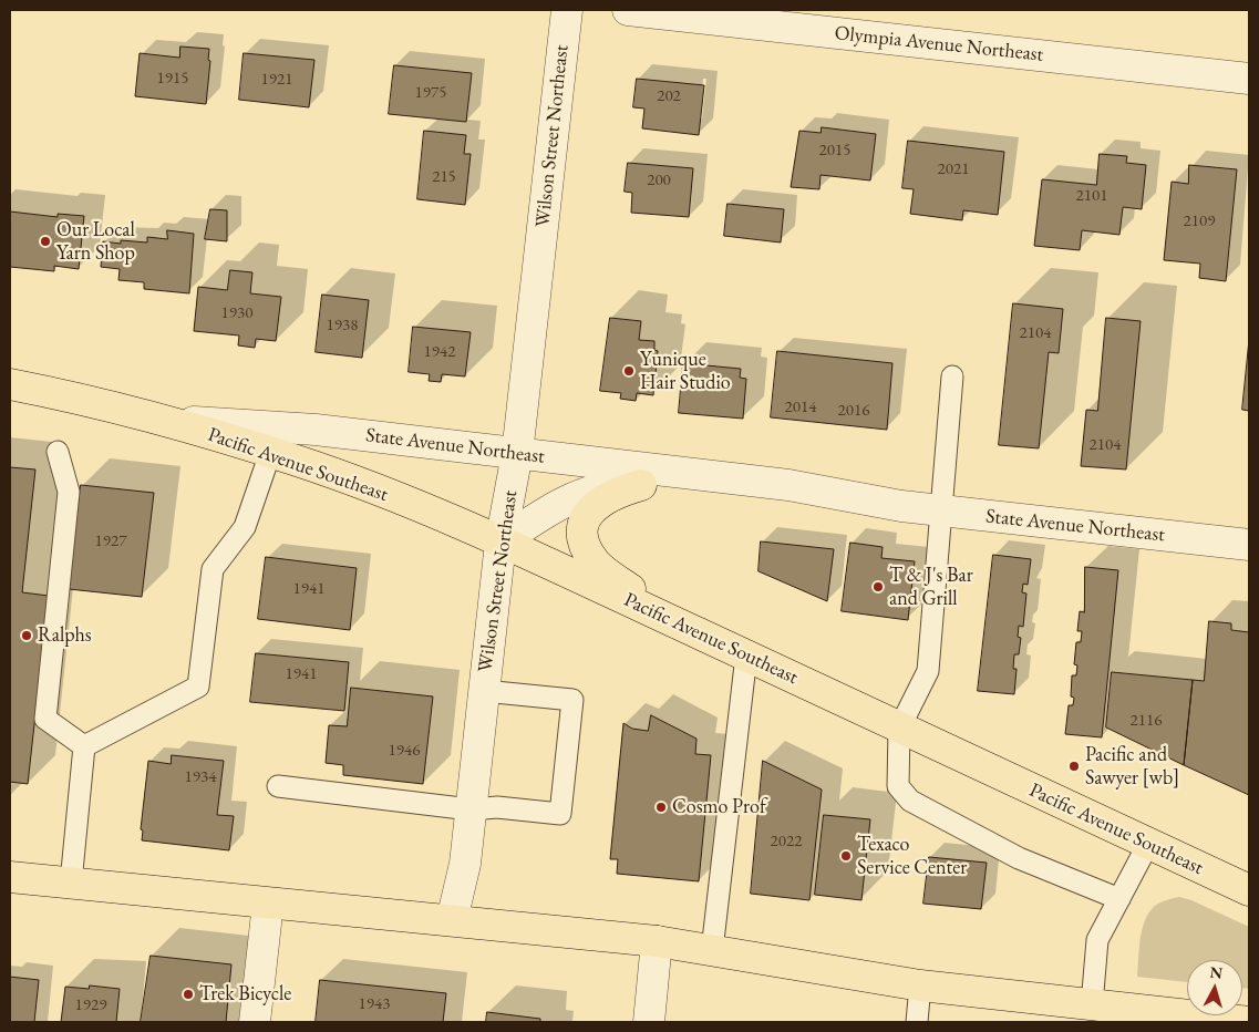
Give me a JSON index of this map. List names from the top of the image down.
{
  "streets": {
    "main road": ["State Avenue Northeast", "Pacific Avenue Southeast"],
    "street": ["Olympia Avenue Northeast", "Wilson Street Northeast"]
  },
  "crossings": [
    ["Wilson Street Northeast", "State Avenue Northeast"],
    ["Wilson Street Northeast", "Pacific Avenue Southeast"],
    ["State Avenue Northeast", "Pacific Avenue Southeast"]
  ],
  "places": [
    "Our Local Yarn Shop",
    "Yunique Hair Studio",
    "T & J's Bar and Grill",
    "Ralphs",
    "Pacific and Sawyer [wb]",
    "Cosmo Prof",
    "Texaco Service Center",
    "Trek Bicycle"
  ],
  "house_numbers": [
    "1915",
    "1921",
    "1975",
    "202",
    "2015",
    "2021",
    "215",
    "200",
    "2101",
    "2109",
    "1930",
    "1938",
    "2104",
    "1942",
    "2014",
    "2016",
    "2104",
    "1927",
    "1941",
    "1941",
    "2116",
    "1946",
    "1934",
    "2022",
    "1943",
    "1929"
  ],
  "north": "top"
}
